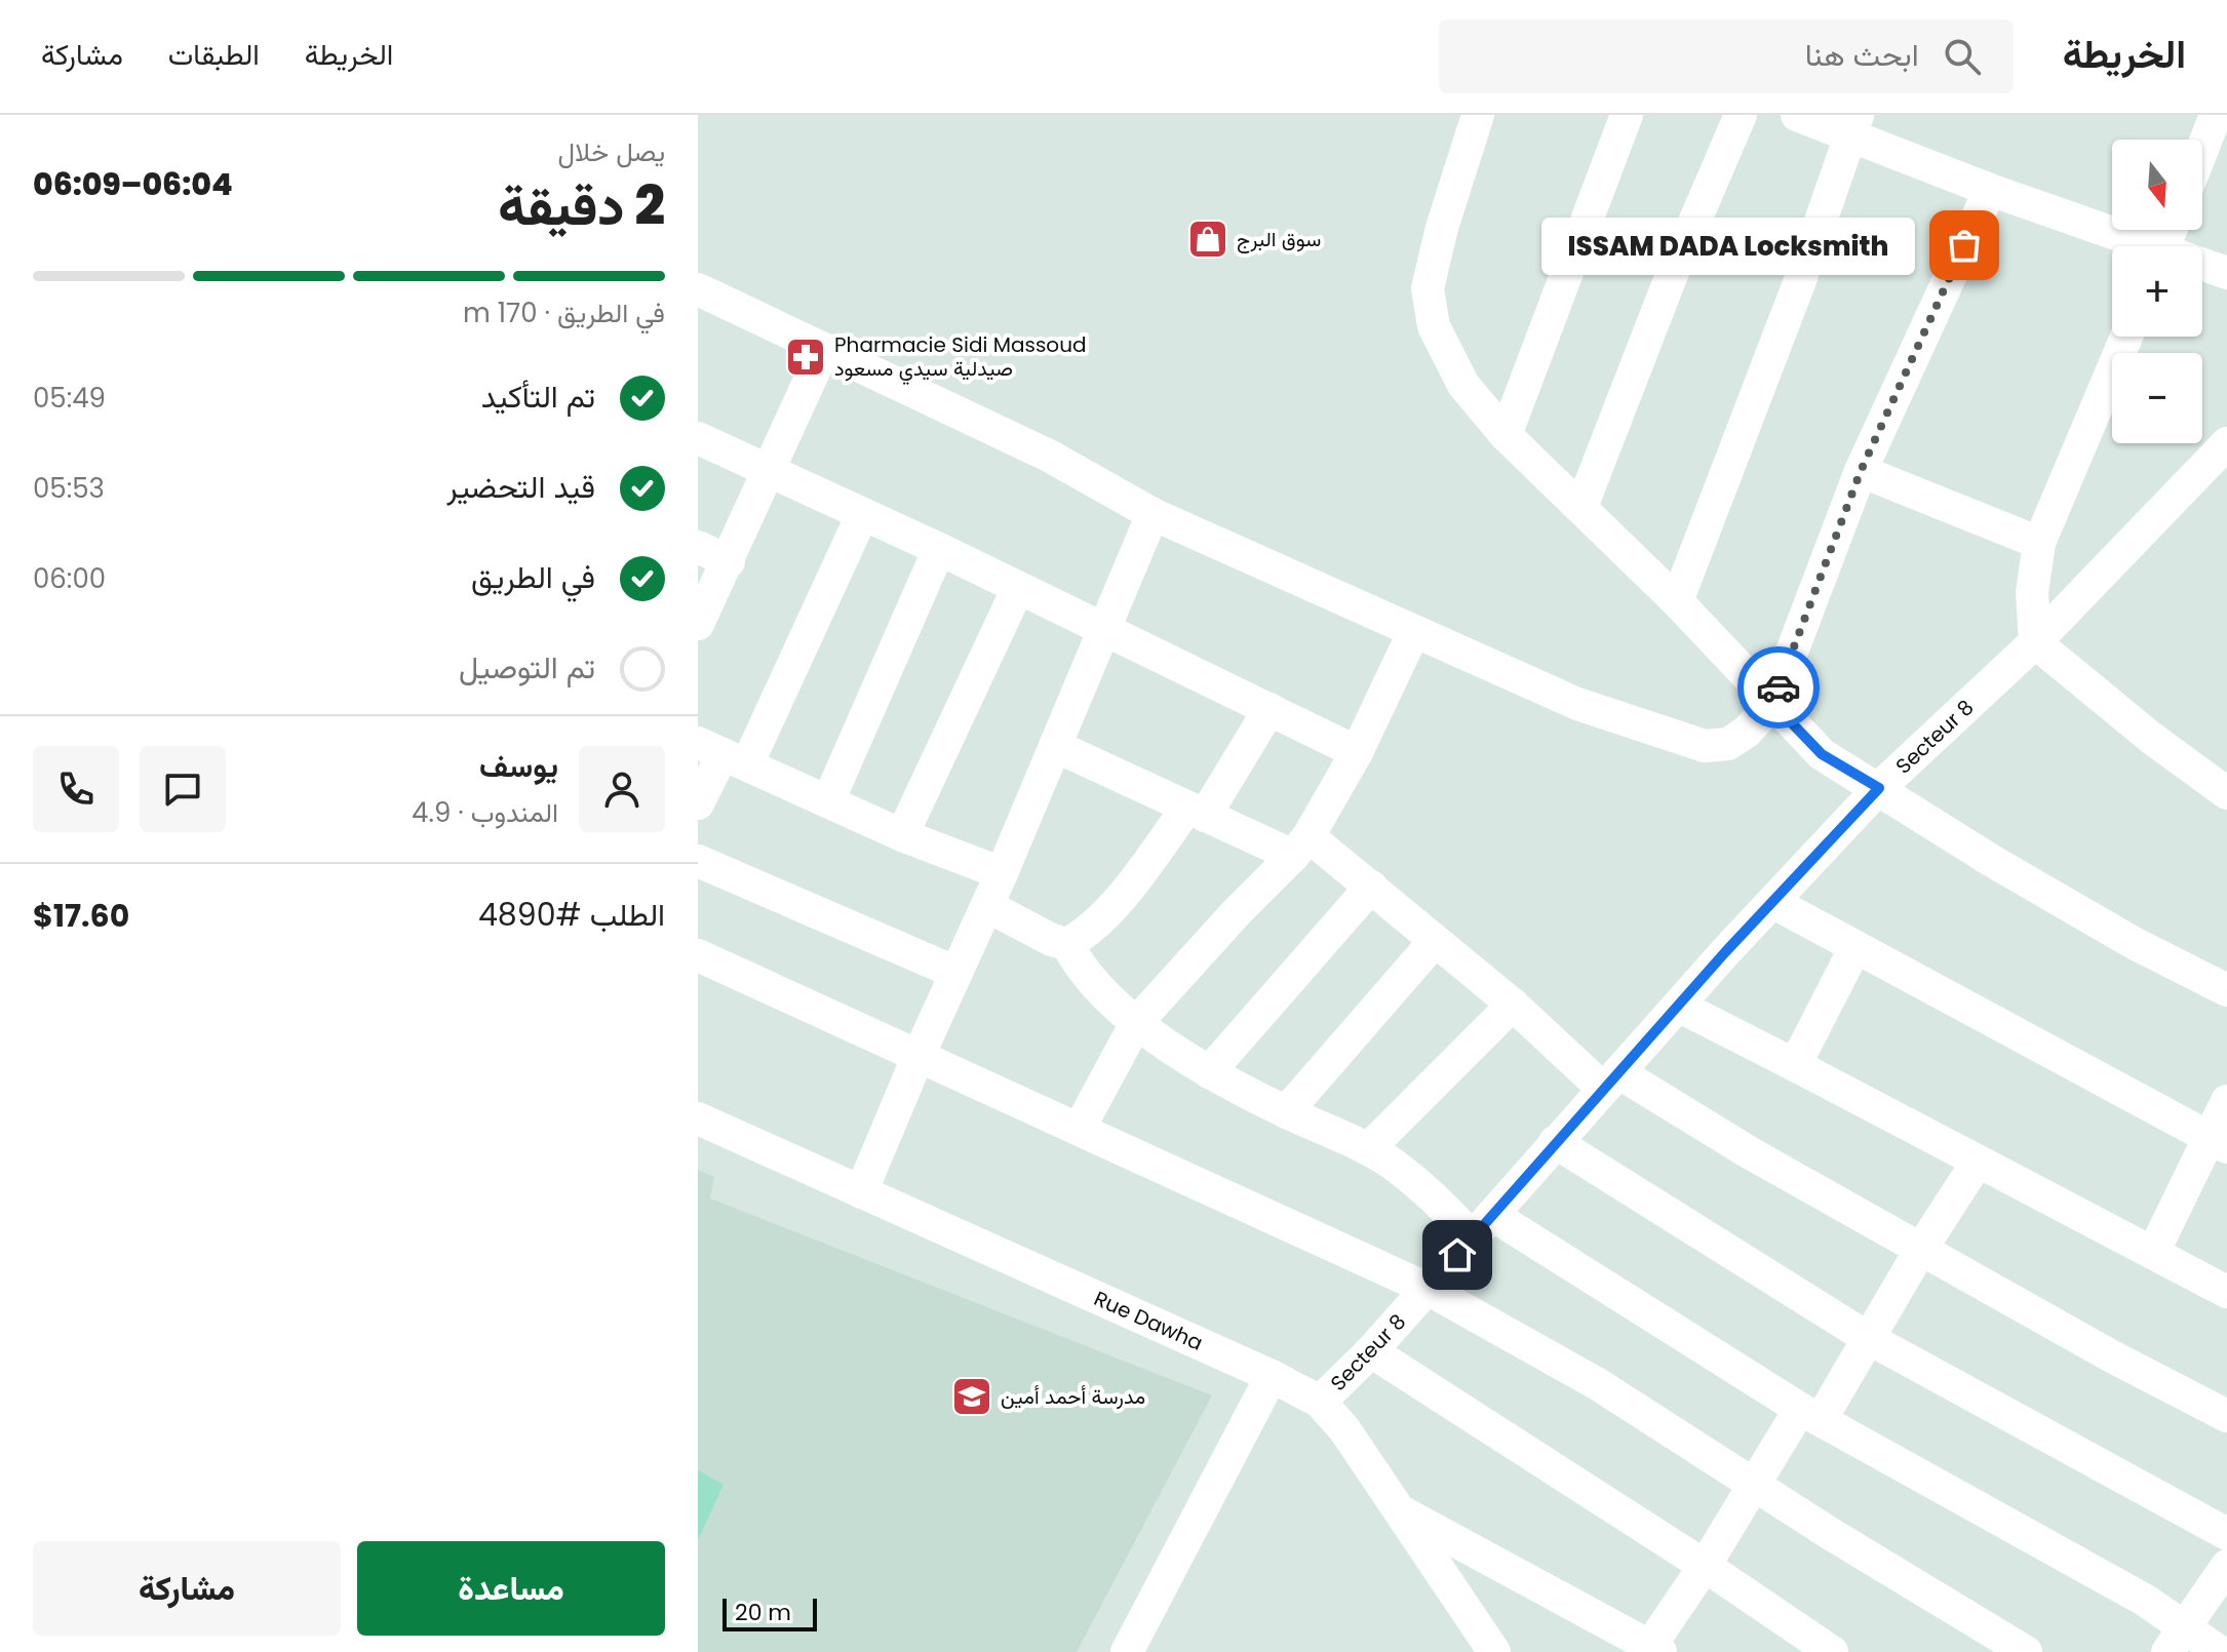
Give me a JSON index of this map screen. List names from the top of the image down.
{
  "streets": {
    "street": ["Secteur 8", "Rue Dawha"]
  },
  "crossings": [
    ["Secteur 8", "Rue Dawha"]
  ],
  "places": {
    "shop": ["سوق البرج"],
    "other": ["ISSAM DADA Locksmith"],
    "pharmacy": ["Pharmacie Sidi Massoud صيدلية سيدي مسعود"],
    "school or university": ["مدرسة أحمد أمين"]
  },
  "scale_bar": "20 m",
  "north": "bottom",
  "page": {
    "header": "الخريطة",
    "search": "ابحث هنا",
    "nav": ["الخريطة", "الطبقات", "مشاركة"],
    "heading": ["2 دقيقة", "يصل خلال", "06:04–06:09"],
    "panel": [
      "يوسف",
      "المندوب · 4.9",
      "الطلب #4890",
      "$17.60"
    ],
    "map_buttons": ["+", "−"],
    "bubble": "ISSAM DADA Locksmith",
    "bar": "في الطريق · 170 m",
    "list": [
      ["تم التأكيد", "05:49"],
      ["قيد التحضير", "05:53"],
      ["في الطريق", "06:00"],
      "تم التوصيل"
    ],
    "buttons": ["مساعدة", "مشاركة"],
    "scale": "20 m"
  }
}
